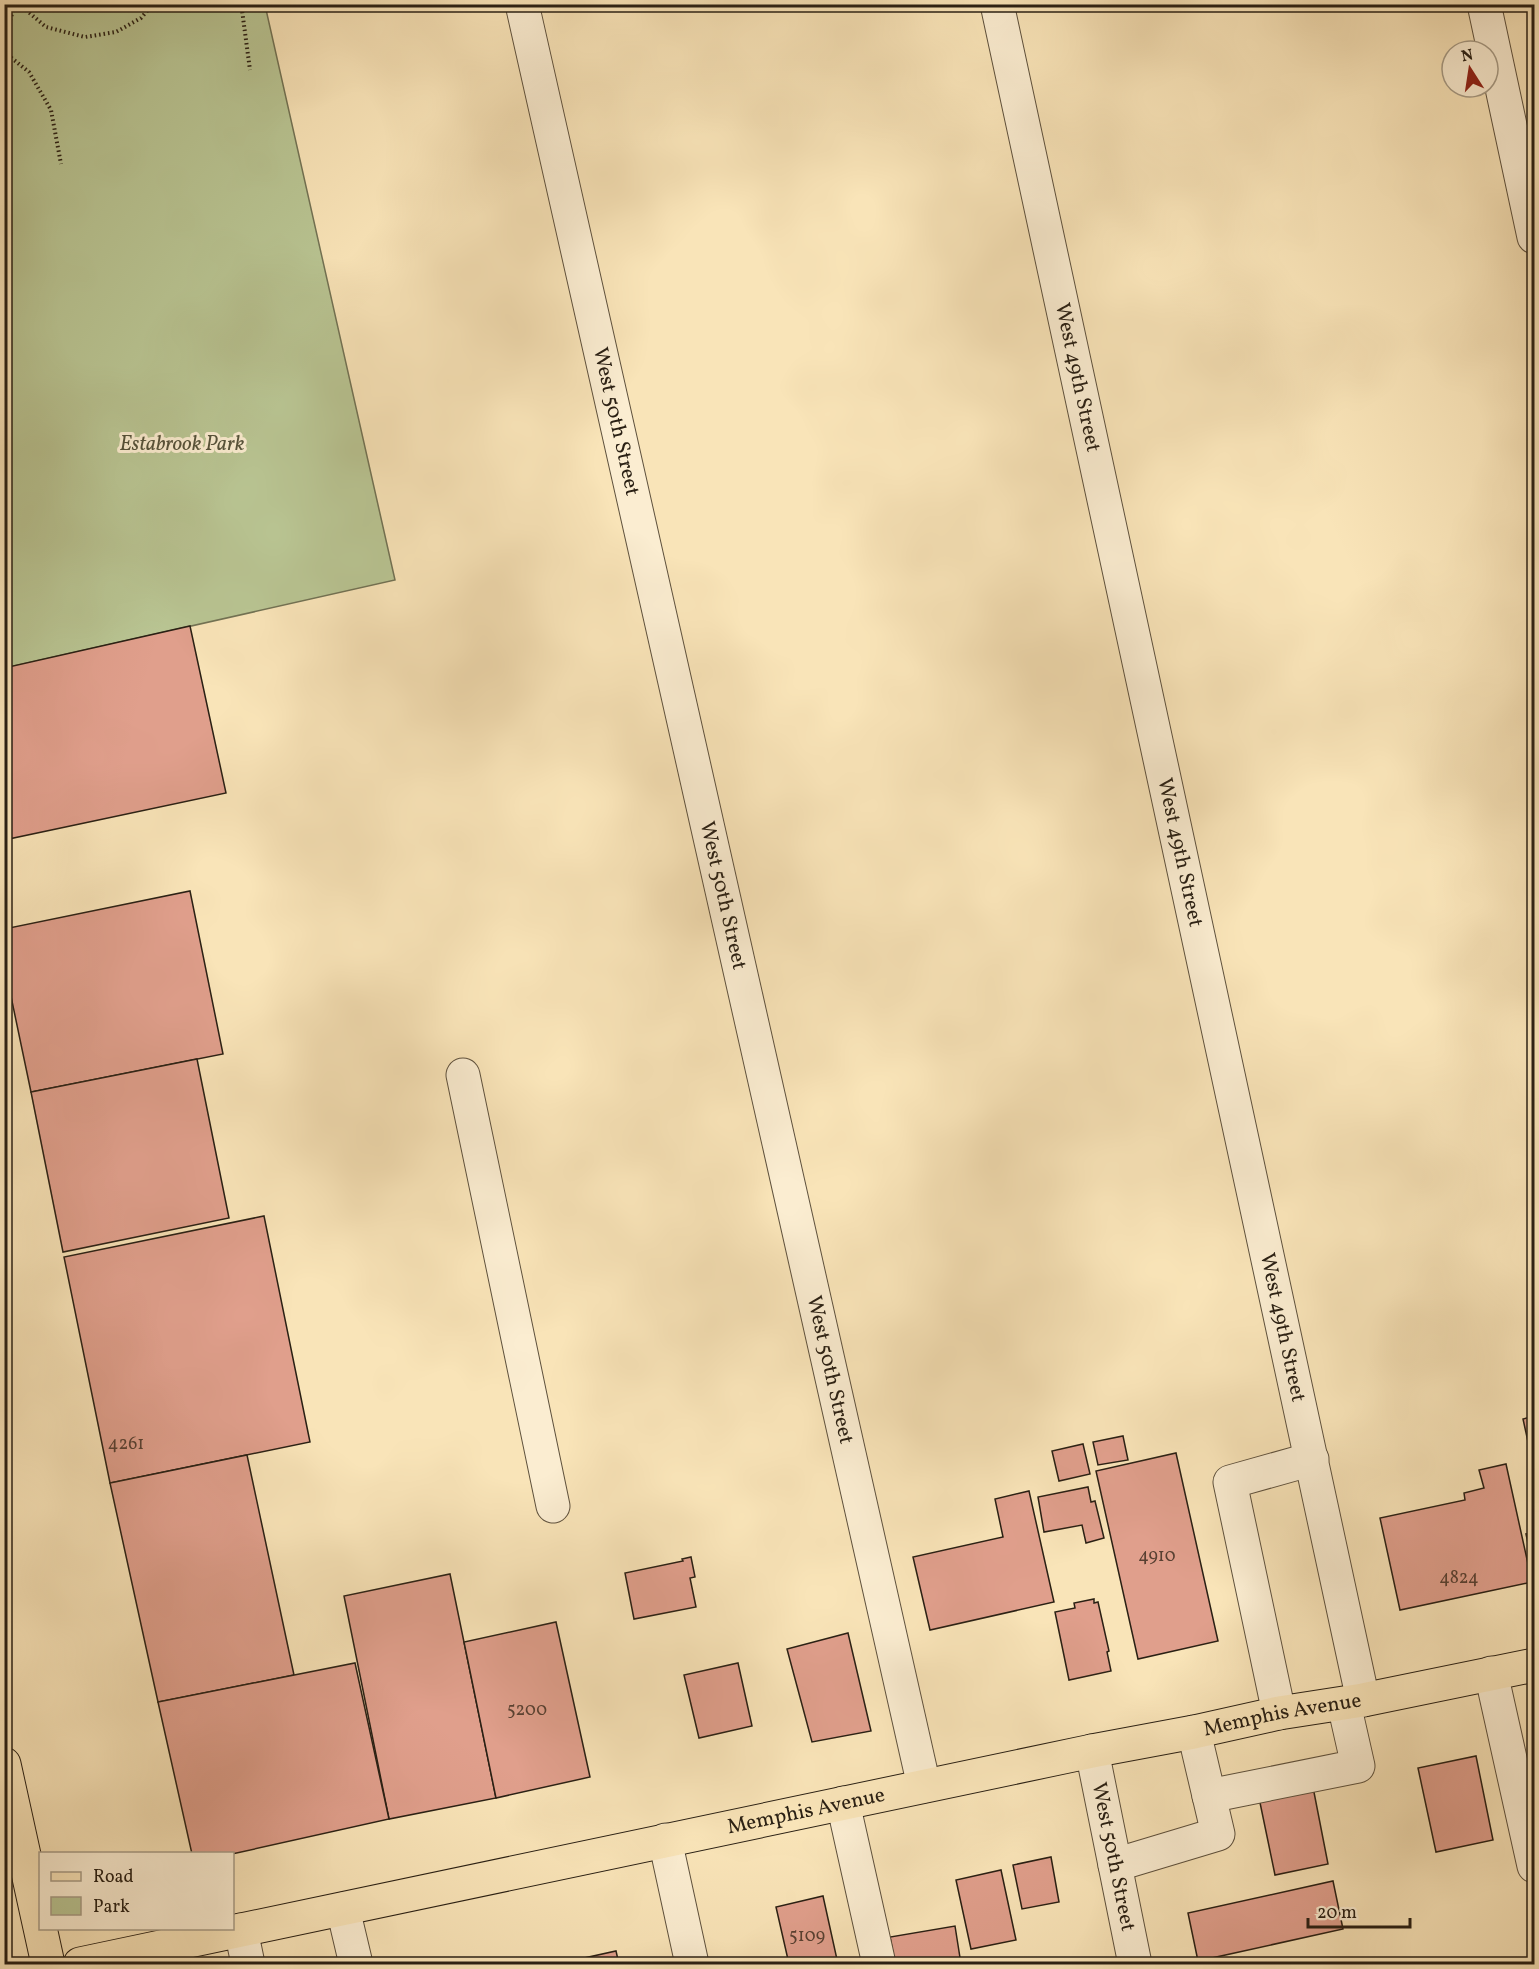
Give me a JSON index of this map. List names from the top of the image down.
{
  "streets": {
    "main road": ["Memphis Avenue"],
    "street": ["West 49th Street", "West 50th Street"]
  },
  "crossings": [
    ["West 49th Street", "Memphis Avenue"],
    ["West 50th Street", "Memphis Avenue"]
  ],
  "parks": ["Estabrook Park"],
  "house_numbers": [
    "4261",
    "4910",
    "4824",
    "5200",
    "5109"
  ],
  "legend": ["Road", "Park"],
  "scale_bar": "20 m",
  "north": "top"
}
